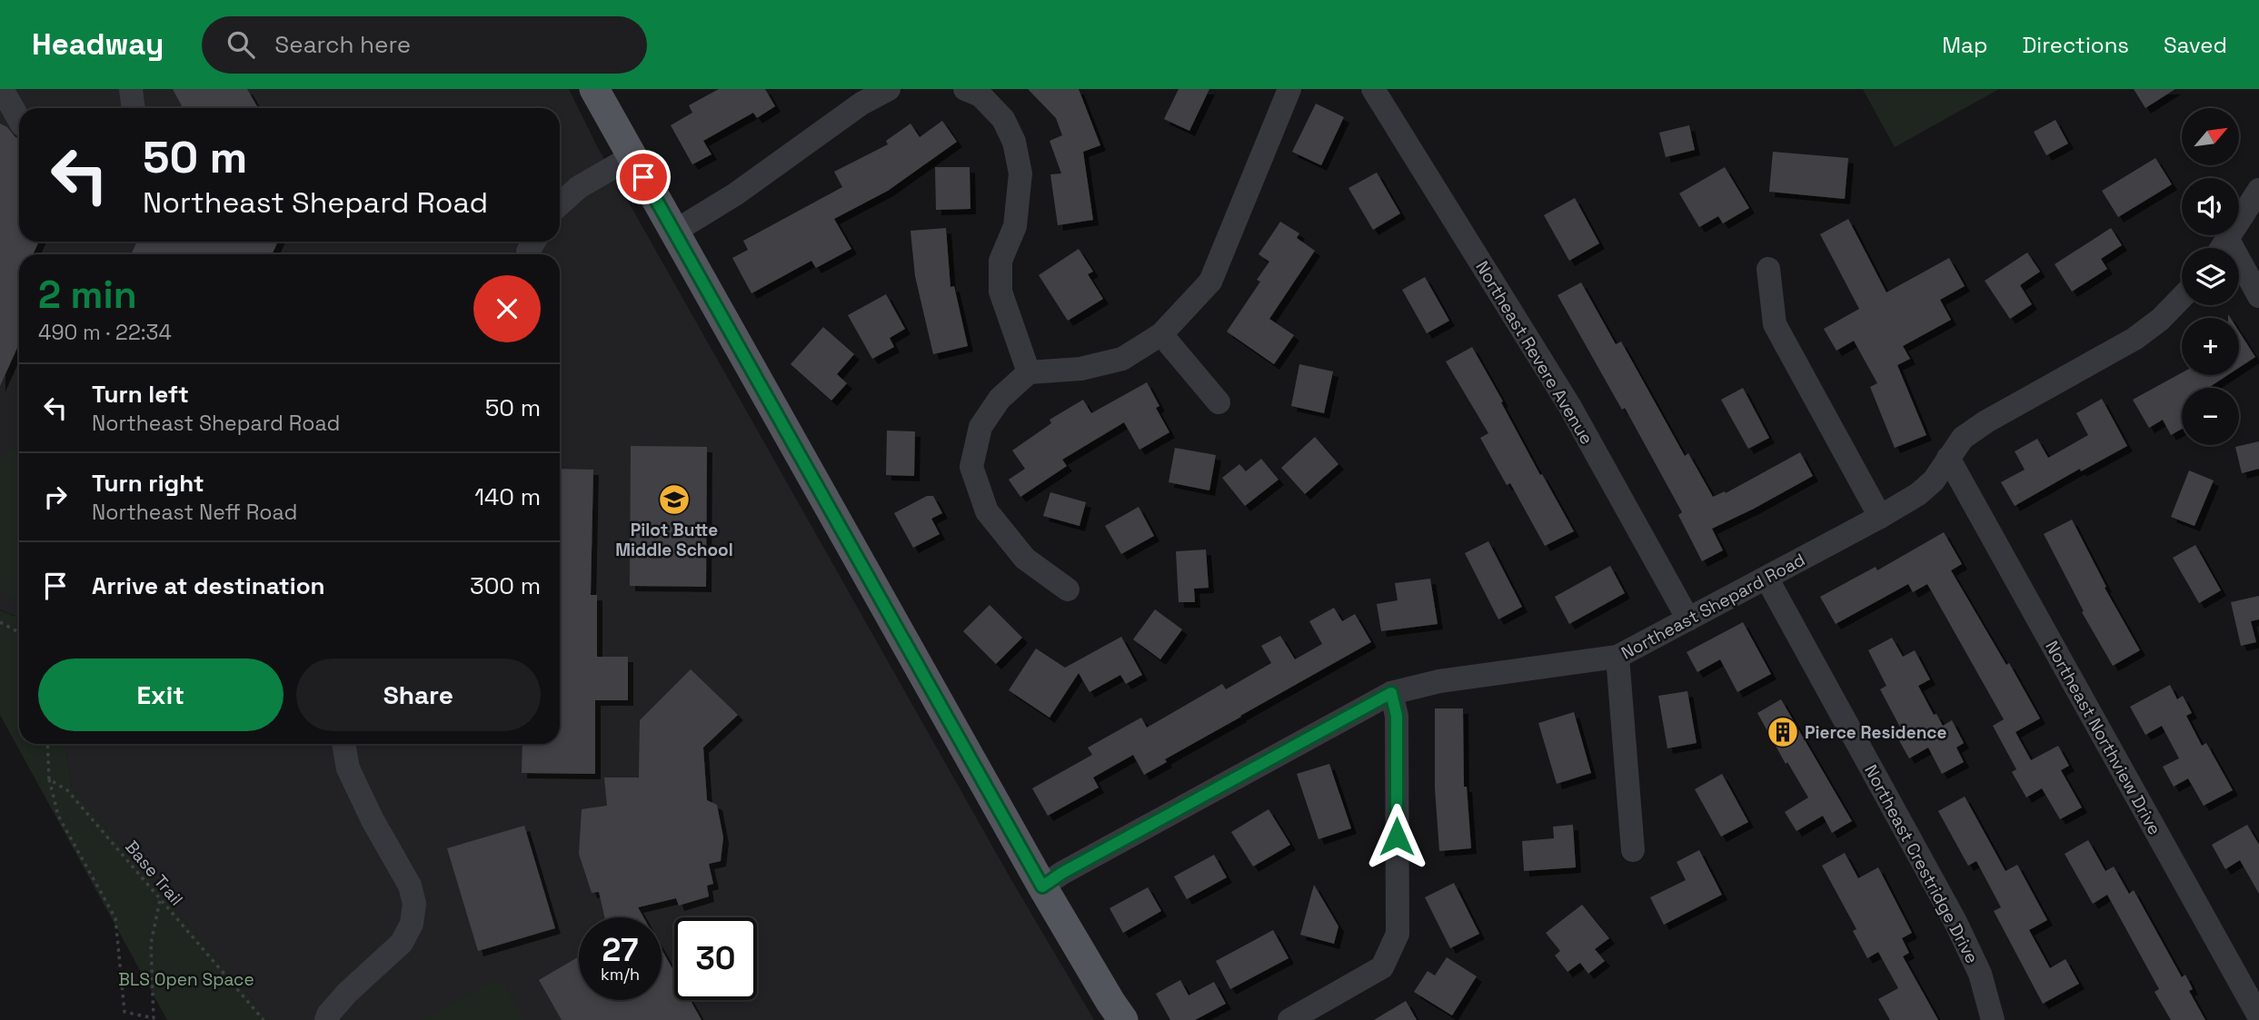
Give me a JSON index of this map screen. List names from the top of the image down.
{
  "streets": {
    "street": [
      "Northeast Revere Avenue",
      "Northeast Shepard Road",
      "Northeast Northview Drive",
      "Northeast Crestridge Drive"
    ],
    "path": ["Base Trail"]
  },
  "crossings": [
    ["Northeast Revere Avenue", "Northeast Shepard Road"],
    ["Northeast Shepard Road", "Northeast Northview Drive"],
    ["Northeast Shepard Road", "Northeast Crestridge Drive"]
  ],
  "parks": ["BLS Open Space"],
  "places": {
    "school or university": ["Pilot Butte Middle School"],
    "building": ["Pierce Residence"]
  },
  "north": "top right",
  "page": {
    "header": "Headway",
    "search": "Search here",
    "nav": ["Map", "Directions", "Saved"],
    "map_buttons": ["+", "−"],
    "turn": ["50 m", "Northeast Shepard Road"],
    "heading": ["2 min", "490 m · 22:34"],
    "list": [
      {
        "name": "Turn left",
        "note": "Northeast Shepard Road",
        "value": "50 m"
      },
      {
        "name": "Turn right",
        "note": "Northeast Neff Road",
        "value": "140 m"
      },
      {
        "name": "Arrive at destination",
        "value": "300 m"
      }
    ],
    "buttons": ["Exit", "Share"],
    "speed": "27 km/h",
    "limit": "30"
  }
}
